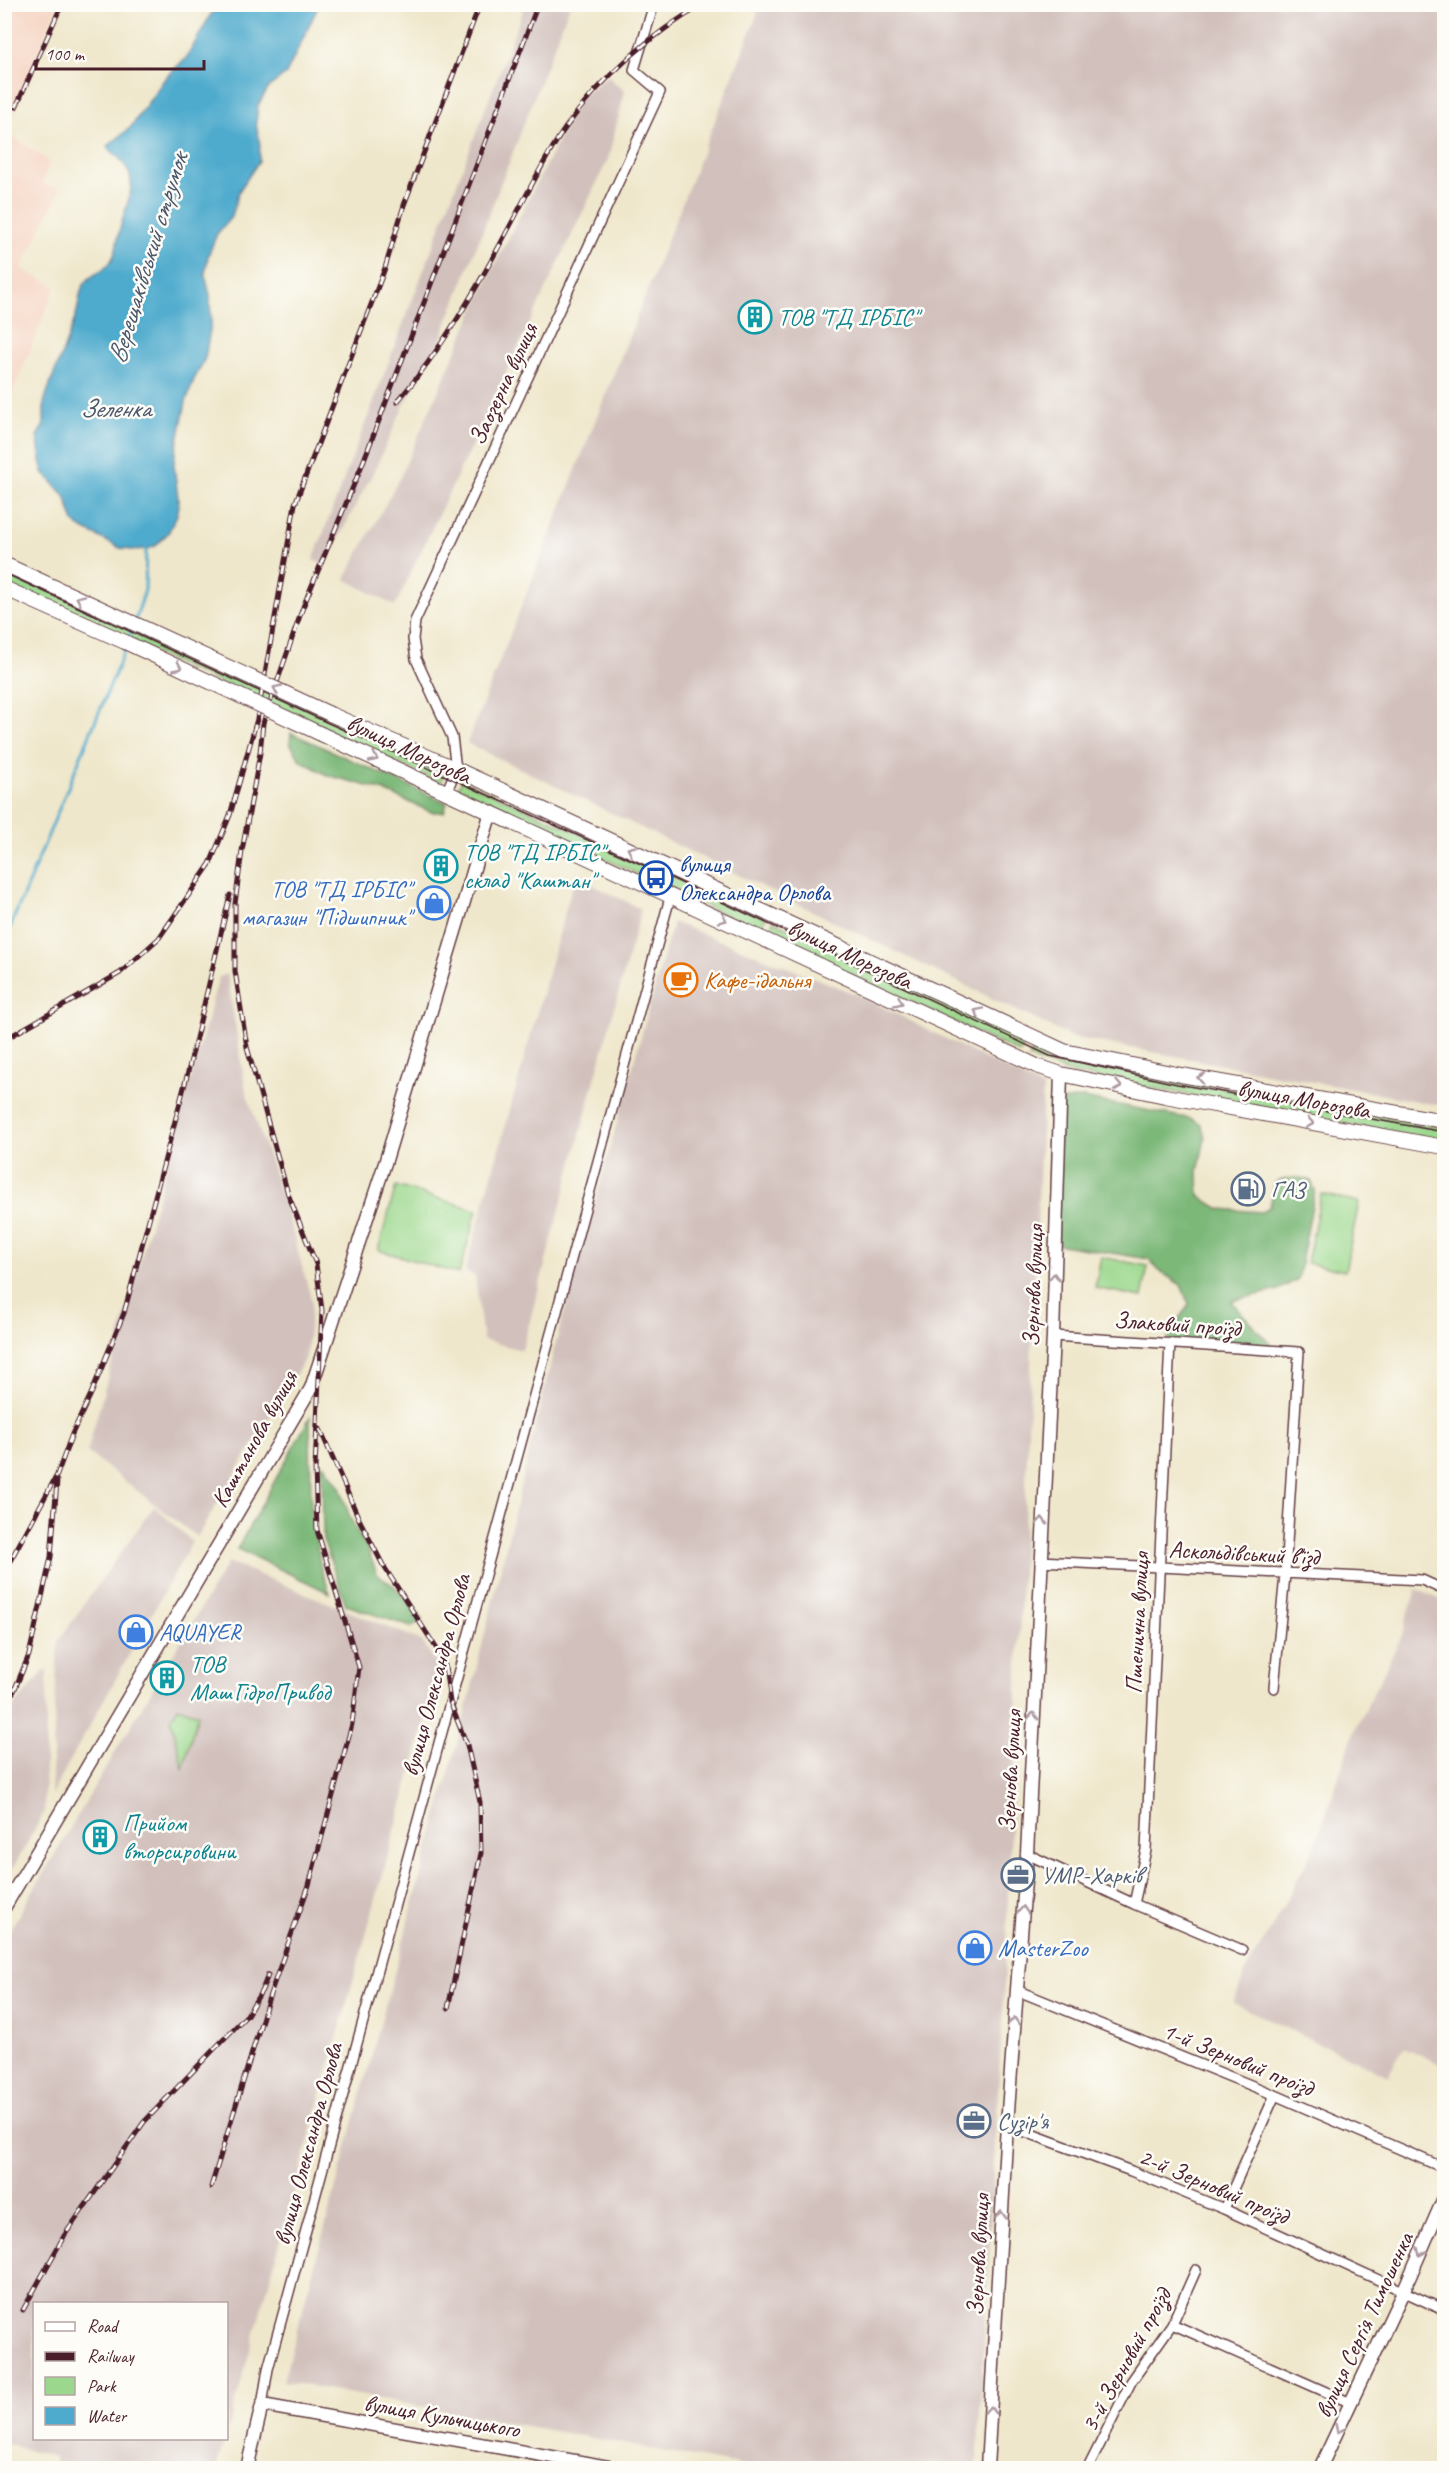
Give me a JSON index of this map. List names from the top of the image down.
{
  "streets": {
    "main road": ["вулиця Морозова"],
    "street": [
      "Заозерна вулиця",
      "Зернова вулиця",
      "Злаковий проїзд",
      "Каштанова вулиця",
      "Аскольдівський в'їзд",
      "Пшенична вулиця",
      "вулиця Олександра Орлова",
      "1-й Зерновий проїзд",
      "2-й Зерновий проїзд",
      "вулиця Сергія Тимошенка",
      "3-й Зерновий проїзд",
      "вулиця Кульчицького"
    ]
  },
  "crossings": [
    ["Заозерна вулиця", "вулиця Морозова"],
    ["вулиця Морозова", "Зернова вулиця"],
    ["вулиця Морозова", "Каштанова вулиця"],
    ["вулиця Морозова", "вулиця Олександра Орлова"],
    ["Зернова вулиця", "Злаковий проїзд"],
    ["Зернова вулиця", "Аскольдівський в'їзд"],
    ["Зернова вулиця", "1-й Зерновий проїзд"],
    ["Зернова вулиця", "2-й Зерновий проїзд"],
    ["Злаковий проїзд", "Аскольдівський в'їзд"],
    ["Злаковий проїзд", "Пшенична вулиця"],
    ["Аскольдівський в'їзд", "Пшенична вулиця"],
    ["вулиця Олександра Орлова", "вулиця Кульчицького"],
    ["2-й Зерновий проїзд", "вулиця Сергія Тимошенка"]
  ],
  "one_way": ["Зернова вулиця", "вулиця Сергія Тимошенка"],
  "water": ["Верещаківський струмок", "Зеленка"],
  "places": {
    "building": [
      "ТОВ \"ТД ІРБІС\"",
      "ТОВ \"ТД ІРБІС\" склад \"Каштан\"",
      "ТОВ МашГідроПривод",
      "Прийом вторсировини"
    ],
    "bus stop": ["вулиця Олександра Орлова"],
    "shop": ["ТОВ \"ТД ІРБІС\" магазин \"Підшипник\"", "AQUAYER", "MasterZoo"],
    "cafe": ["Кафе-їдальня"],
    "fuel station": ["ГАЗ"],
    "office": ["УМР-Харків", "Сузір'я"]
  },
  "legend": [
    "Road",
    "Railway",
    "Park",
    "Water"
  ],
  "scale_bar": "100 m"
}
